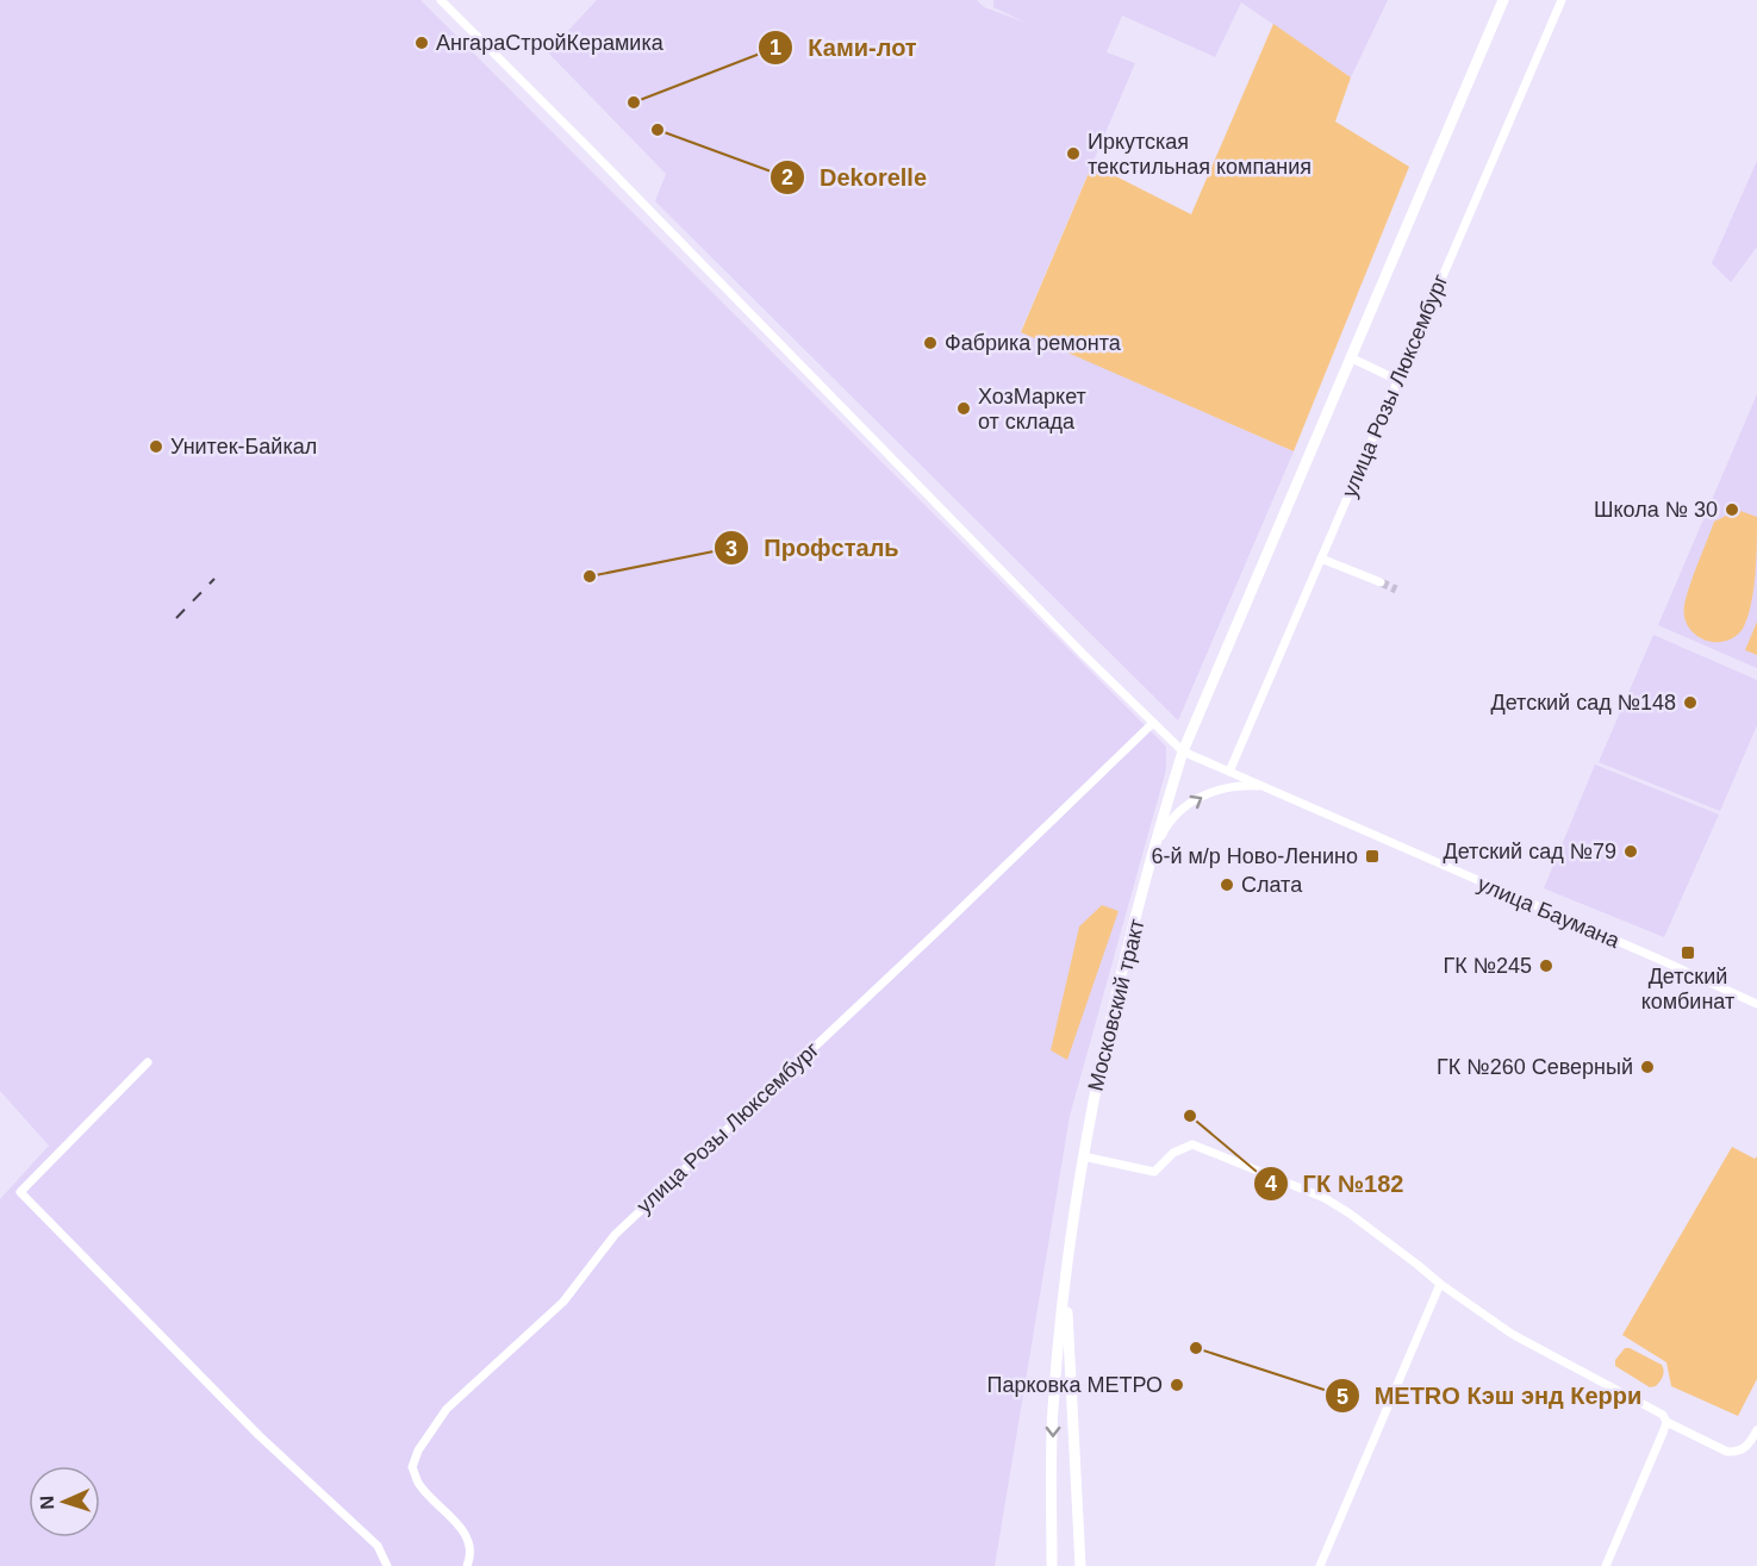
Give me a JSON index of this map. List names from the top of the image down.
{
  "streets": {
    "main road": ["Московский тракт"],
    "street": ["улица Розы Люксембург", "улица Баумана"]
  },
  "crossings": [
    ["улица Розы Люксембург", "улица Баумана"],
    ["улица Баумана", "Московский тракт"]
  ],
  "places": {
    "other": [
      "АнгараСтройКерамика",
      "Ками-лот",
      "Dekorelle",
      "Иркутская текстильная компания",
      "Фабрика ремонта",
      "ХозМаркет от склада",
      "Унитек-Байкал",
      "Школа № 30",
      "Профсталь",
      "Детский сад №148",
      "Детский сад №79",
      "Слата",
      "ГК №245",
      "ГК №260 Северный",
      "ГК №182",
      "METRO Кэш энд Керри",
      "Парковка МЕТРО"
    ],
    "transit": ["6-й м/р Ново-Ленино", "Детский комбинат"]
  },
  "north": "left"
}
